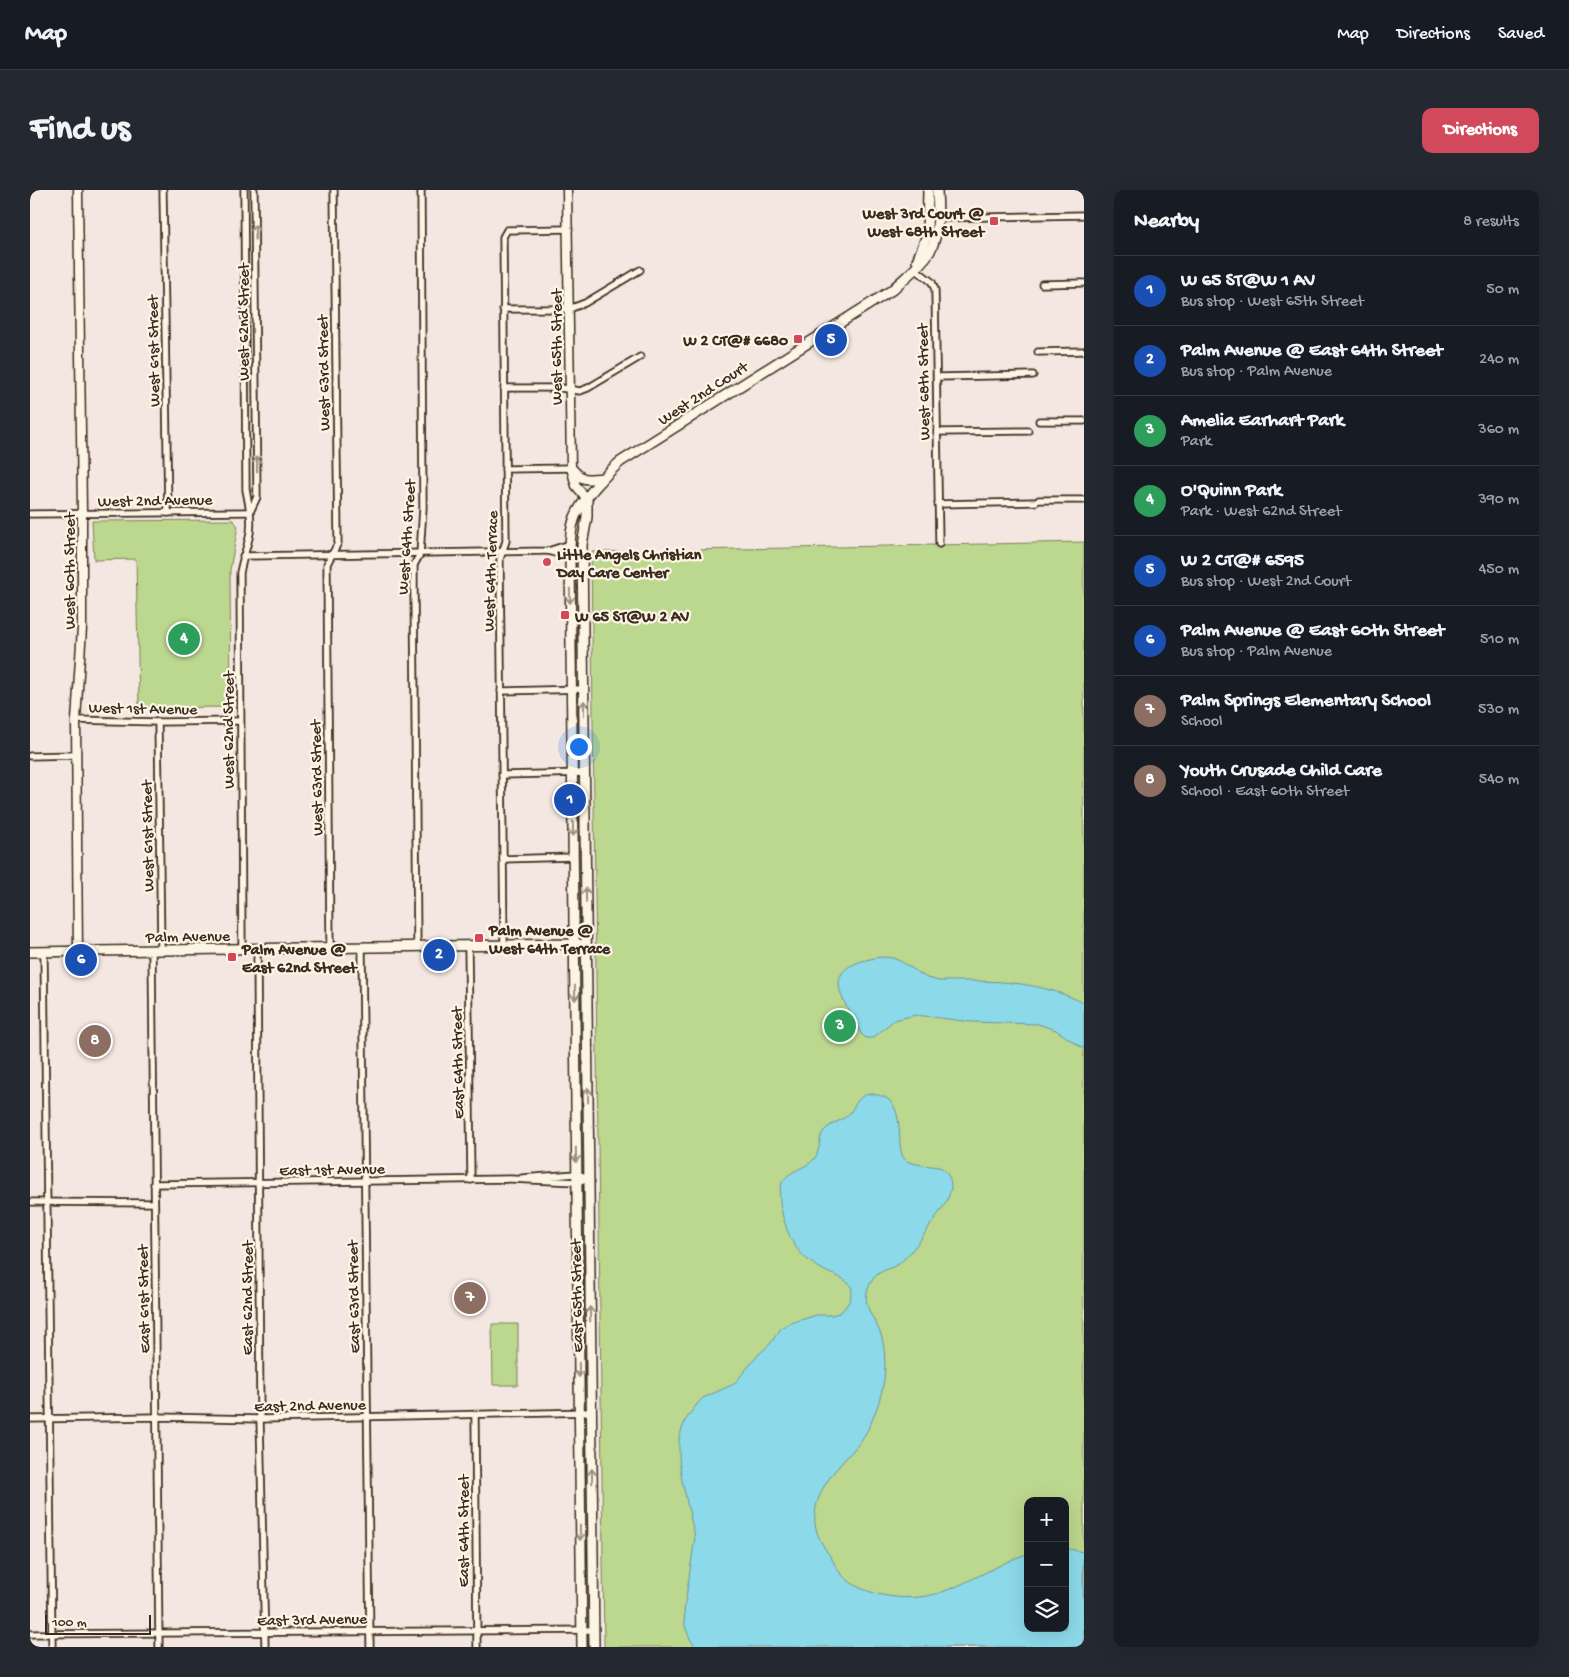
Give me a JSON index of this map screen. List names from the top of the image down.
{
  "streets": {
    "main road": ["West 2nd Court", "Palm Avenue", "East 65th Street"],
    "street": [
      "West 62nd Street",
      "West 65th Street",
      "West 61st Street",
      "West 63rd Street",
      "West 68th Street",
      "West 2nd Avenue",
      "West 64th Street",
      "West 60th Street",
      "West 64th Terrace",
      "West 1st Avenue",
      "East 64th Street",
      "East 1st Avenue",
      "East 63rd Street",
      "East 62nd Street",
      "East 61st Street",
      "East 2nd Avenue",
      "East 3rd Avenue"
    ]
  },
  "crossings": [
    ["West 62nd Street", "West 2nd Avenue"],
    ["West 62nd Street", "West 1st Avenue"],
    ["West 62nd Street", "Palm Avenue"],
    ["West 65th Street", "West 2nd Court"],
    ["West 65th Street", "West 64th Terrace"],
    ["West 61st Street", "West 2nd Avenue"],
    ["West 61st Street", "West 1st Avenue"],
    ["West 61st Street", "Palm Avenue"],
    ["West 61st Street", "East 61st Street"],
    ["West 63rd Street", "Palm Avenue"],
    ["West 68th Street", "West 2nd Court"],
    ["West 2nd Avenue", "West 60th Street"],
    ["West 64th Street", "Palm Avenue"],
    ["West 60th Street", "West 1st Avenue"],
    ["West 60th Street", "Palm Avenue"],
    ["West 64th Terrace", "Palm Avenue"],
    ["Palm Avenue", "East 64th Street"],
    ["Palm Avenue", "East 65th Street"],
    ["Palm Avenue", "East 63rd Street"],
    ["Palm Avenue", "East 62nd Street"],
    ["Palm Avenue", "East 61st Street"],
    ["East 64th Street", "East 1st Avenue"],
    ["East 64th Street", "East 2nd Avenue"],
    ["East 64th Street", "East 3rd Avenue"],
    ["East 1st Avenue", "East 65th Street"],
    ["East 1st Avenue", "East 63rd Street"],
    ["East 1st Avenue", "East 62nd Street"],
    ["East 1st Avenue", "East 61st Street"],
    ["East 65th Street", "East 2nd Avenue"],
    ["East 65th Street", "East 3rd Avenue"],
    ["East 63rd Street", "East 2nd Avenue"],
    ["East 63rd Street", "East 3rd Avenue"],
    ["East 62nd Street", "East 2nd Avenue"],
    ["East 62nd Street", "East 3rd Avenue"],
    ["East 61st Street", "East 2nd Avenue"],
    ["East 61st Street", "East 3rd Avenue"]
  ],
  "places": {
    "transit": [
      "West 3rd Court @ West 68th Street",
      "W 2 CT@# 6680",
      "W 65 ST@W 2 AV",
      "Palm Avenue @ West 64th Terrace",
      "Palm Avenue @ East 62nd Street"
    ],
    "other": ["Little Angels Christian Day Care Center"]
  },
  "scale_bar": "100 m",
  "page": {
    "header": "Map",
    "nav": ["Map", "Directions", "Saved"],
    "buttons": "Directions",
    "title": "Find us",
    "heading": ["Nearby", "8 results"],
    "list": [
      {
        "mark": "1",
        "name": "W 65 ST@W 1 AV",
        "note": "Bus stop · West 65th Street",
        "value": "50 m"
      },
      {
        "mark": "2",
        "name": "Palm Avenue @ East 64th Street",
        "note": "Bus stop · Palm Avenue",
        "value": "240 m"
      },
      {
        "mark": "3",
        "name": "Amelia Earhart Park",
        "note": "Park",
        "value": "360 m"
      },
      {
        "mark": "4",
        "name": "O'Quinn Park",
        "note": "Park · West 62nd Street",
        "value": "390 m"
      },
      {
        "mark": "5",
        "name": "W 2 CT@# 6595",
        "note": "Bus stop · West 2nd Court",
        "value": "450 m"
      },
      {
        "mark": "6",
        "name": "Palm Avenue @ East 60th Street",
        "note": "Bus stop · Palm Avenue",
        "value": "510 m"
      },
      {
        "mark": "7",
        "name": "Palm Springs Elementary School",
        "note": "School",
        "value": "530 m"
      },
      {
        "mark": "8",
        "name": "Youth Crusade Child Care",
        "note": "School · East 60th Street",
        "value": "540 m"
      }
    ],
    "pins": [
      "5",
      "4",
      "1",
      "2",
      "6",
      "3",
      "8",
      "7"
    ],
    "map_buttons": ["+", "−"],
    "scale": "100 m"
  }
}
